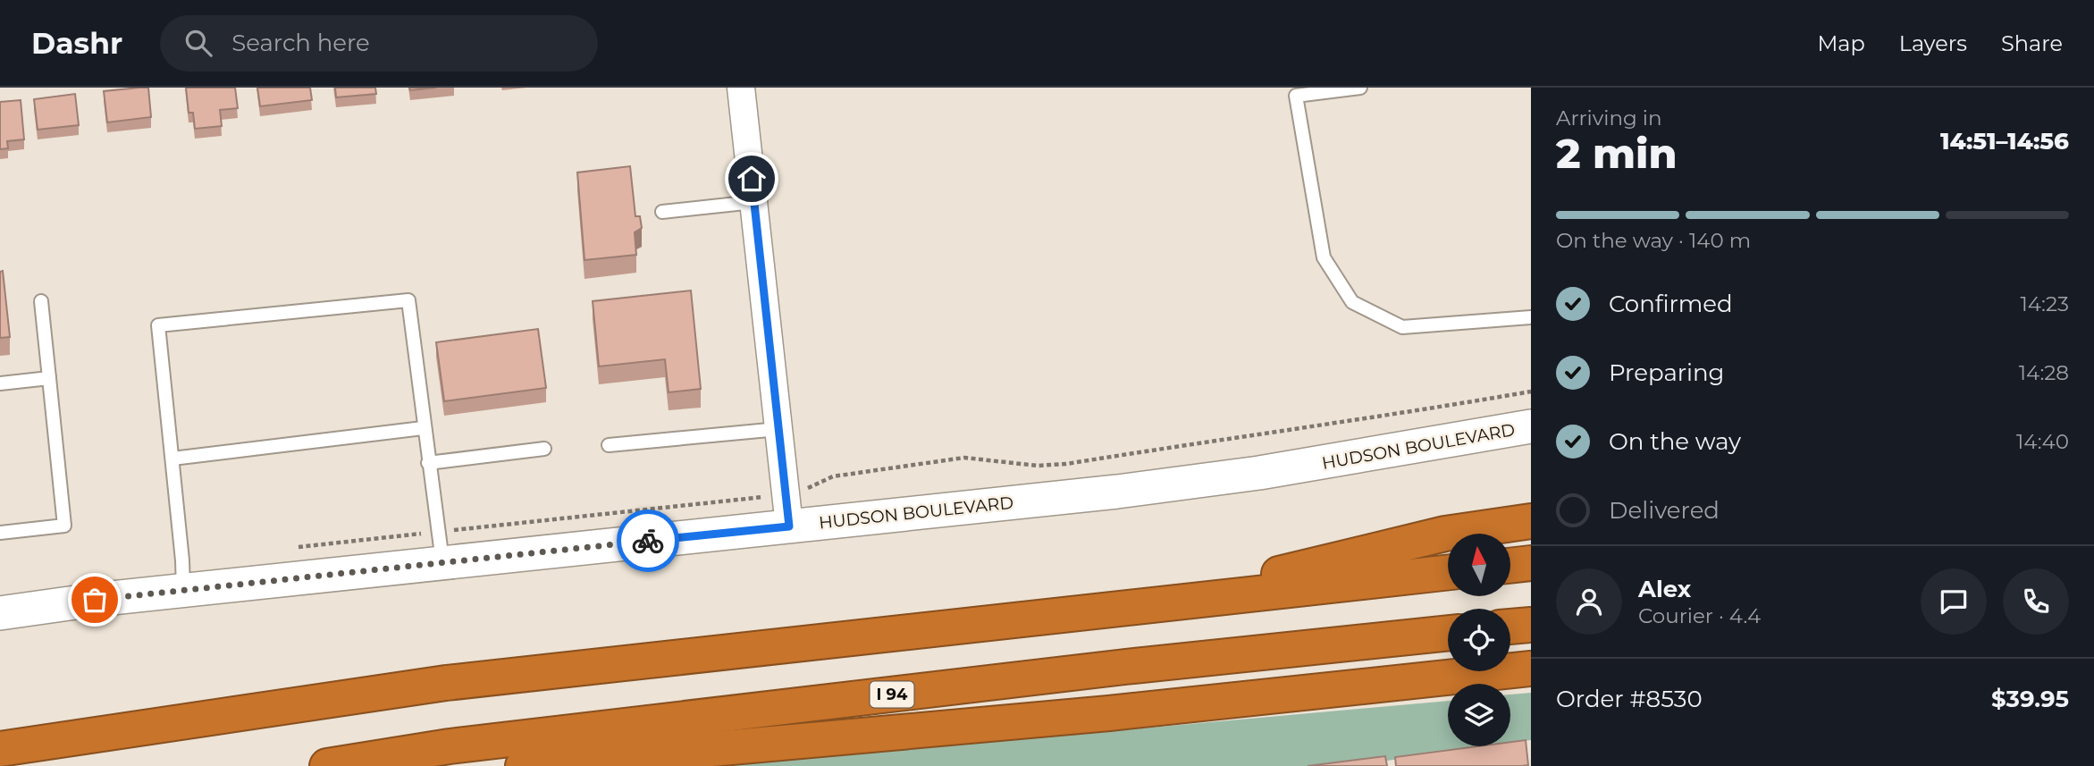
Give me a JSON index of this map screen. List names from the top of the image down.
{
  "streets": {
    "highway": ["I 94"],
    "street": ["HUDSON BOULEVARD"]
  },
  "north": "top",
  "page": {
    "header": "Dashr",
    "search": "Search here",
    "nav": ["Map", "Layers", "Share"],
    "heading": ["2 min", "Arriving in", "14:51–14:56"],
    "panel": [
      "Alex",
      "Courier · 4.4",
      "Order #8530",
      "$39.95"
    ],
    "bar": "On the way · 140 m",
    "list": [
      ["Confirmed", "14:23"],
      ["Preparing", "14:28"],
      ["On the way", "14:40"],
      "Delivered"
    ]
  }
}
